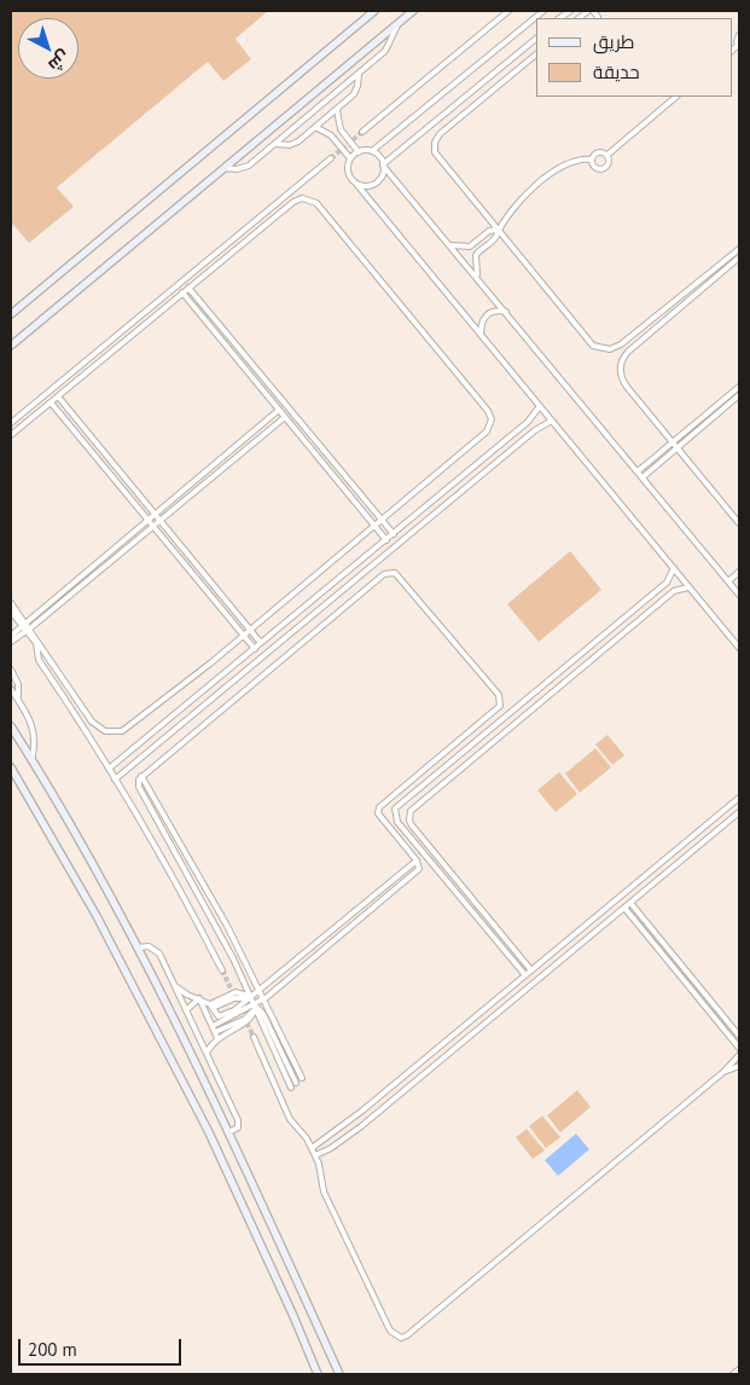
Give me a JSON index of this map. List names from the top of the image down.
{
  "legend": ["طريق", "حديقة"],
  "scale_bar": "200 m",
  "north": "bottom right"
}
